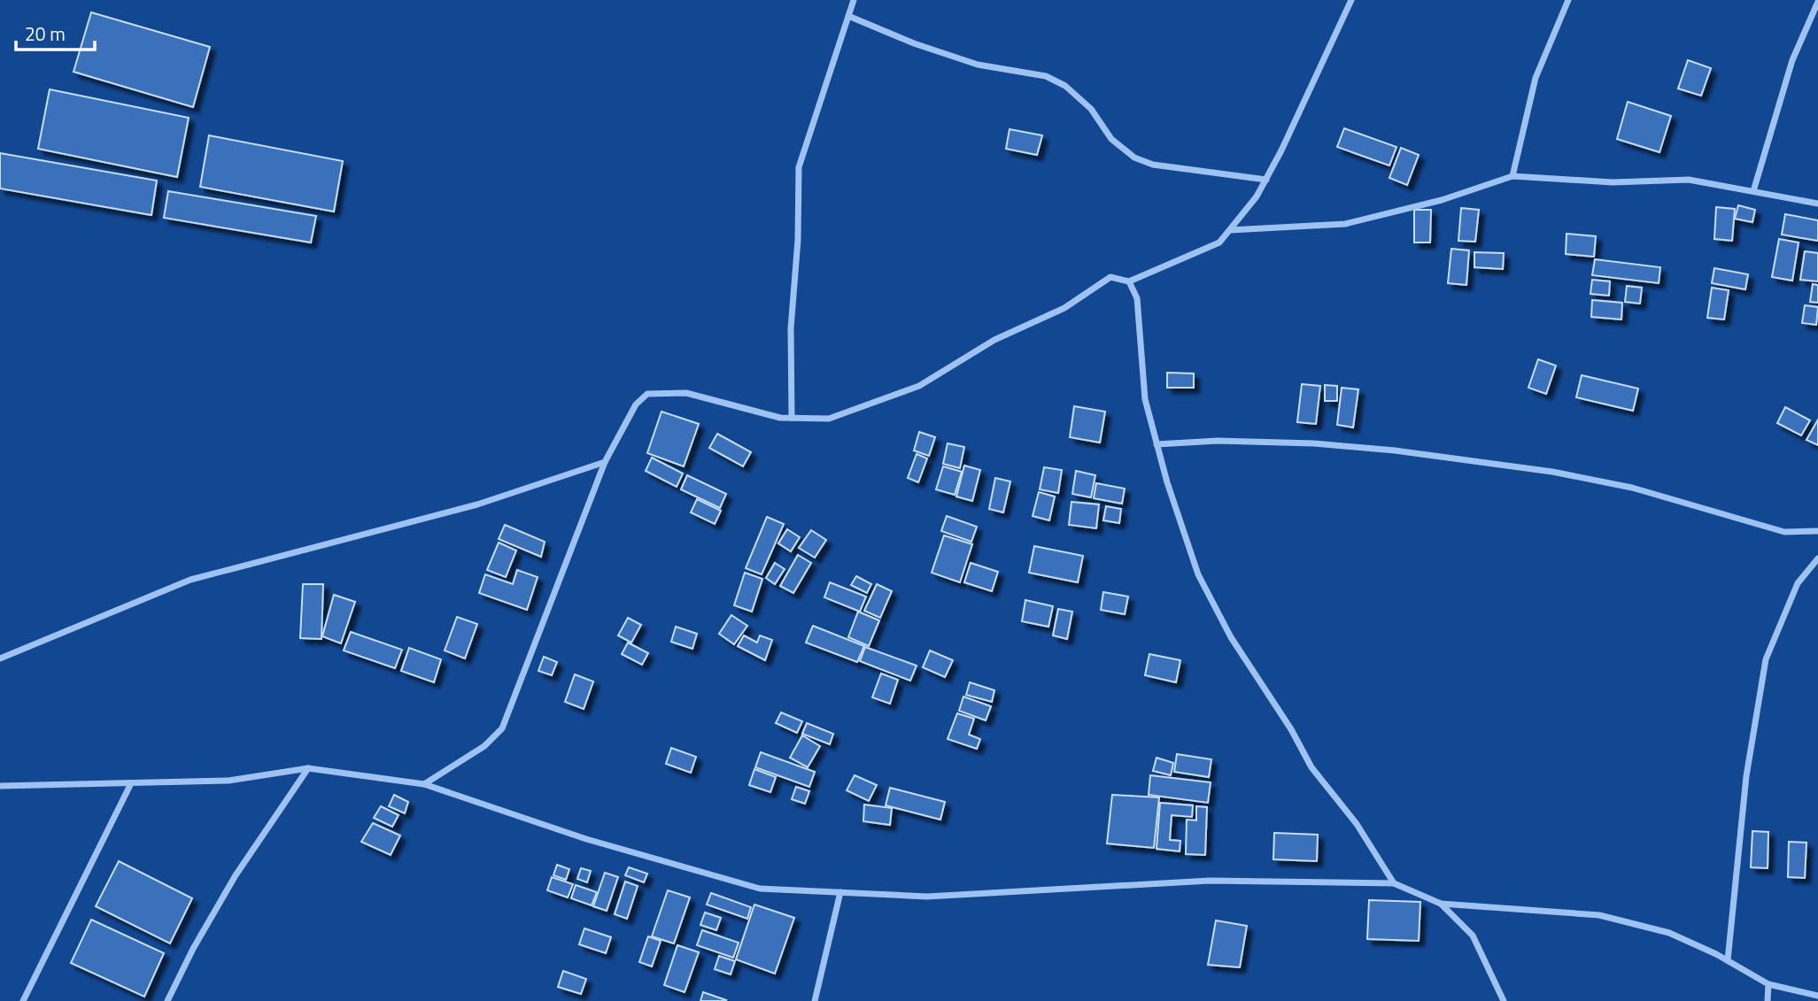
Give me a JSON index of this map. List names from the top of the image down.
{
  "scale_bar": "20 m"
}
